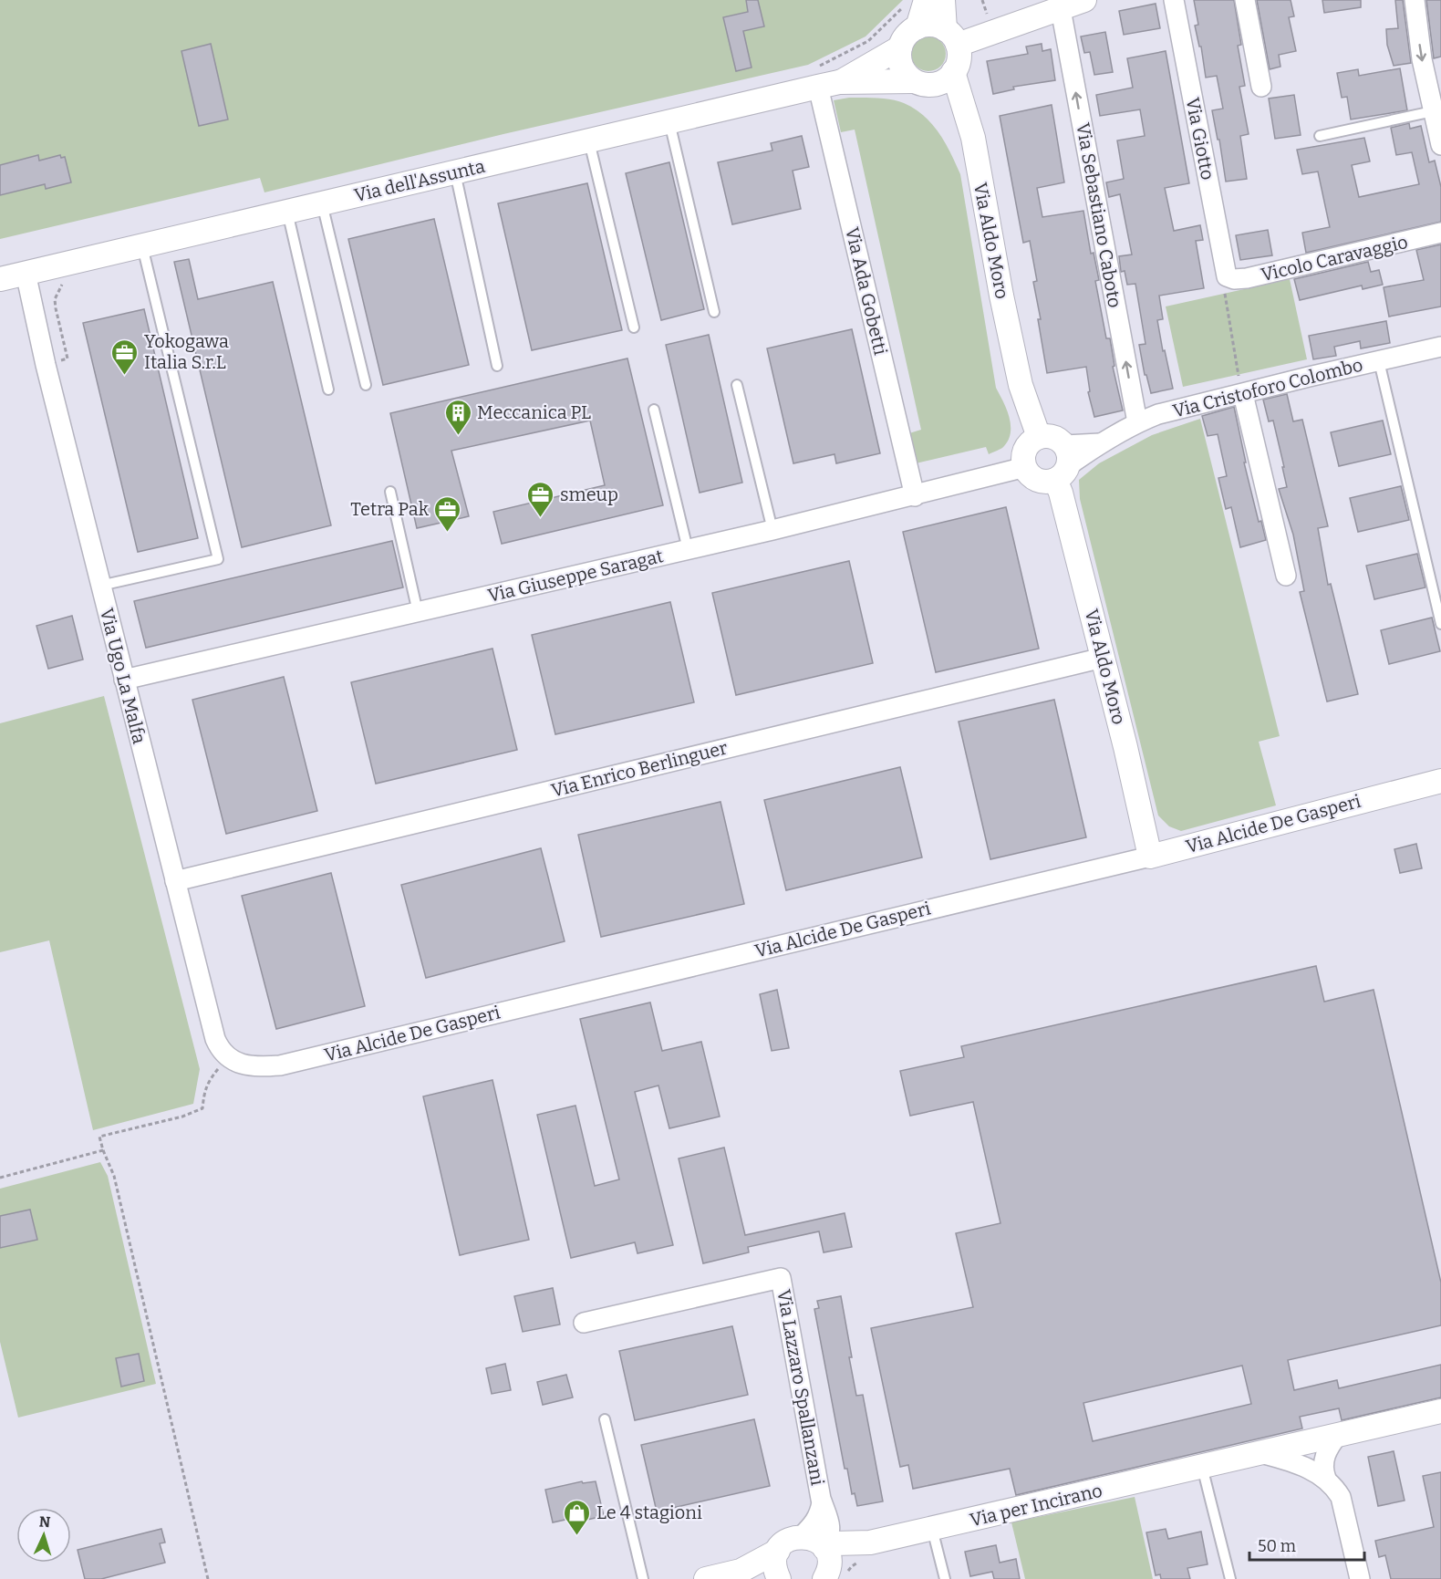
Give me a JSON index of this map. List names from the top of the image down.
{
  "streets": {
    "street": [
      "Via Giotto",
      "Via dell'Assunta",
      "Via Sebastiano Caboto",
      "Via Aldo Moro",
      "Vicolo Caravaggio",
      "Via Ada Gobetti",
      "Via Cristoforo Colombo",
      "Via Giuseppe Saragat",
      "Via Ugo La Malfa",
      "Via Enrico Berlinguer",
      "Via Alcide De Gasperi",
      "Via Lazzaro Spallanzani",
      "Via per Incirano"
    ]
  },
  "crossings": [
    ["Via Giotto", "Vicolo Caravaggio"],
    ["Via dell'Assunta", "Via Aldo Moro"],
    ["Via dell'Assunta", "Via Ada Gobetti"],
    ["Via dell'Assunta", "Via Ugo La Malfa"],
    ["Via Sebastiano Caboto", "Via Cristoforo Colombo"],
    ["Via Aldo Moro", "Via Cristoforo Colombo"],
    ["Via Aldo Moro", "Via Giuseppe Saragat"],
    ["Via Aldo Moro", "Via Enrico Berlinguer"],
    ["Via Aldo Moro", "Via Alcide De Gasperi"],
    ["Via Ada Gobetti", "Via Giuseppe Saragat"],
    ["Via Cristoforo Colombo", "Via Giuseppe Saragat"],
    ["Via Giuseppe Saragat", "Via Ugo La Malfa"],
    ["Via Ugo La Malfa", "Via Enrico Berlinguer"],
    ["Via Ugo La Malfa", "Via Alcide De Gasperi"],
    ["Via Lazzaro Spallanzani", "Via per Incirano"]
  ],
  "one_way": ["Via Sebastiano Caboto"],
  "places": {
    "office": ["Yokogawa Italia S.r.L", "smeup", "Tetra Pak"],
    "building": ["Meccanica PL"],
    "shop": ["Le 4 stagioni"]
  },
  "scale_bar": "50 m",
  "north": "top"
}
